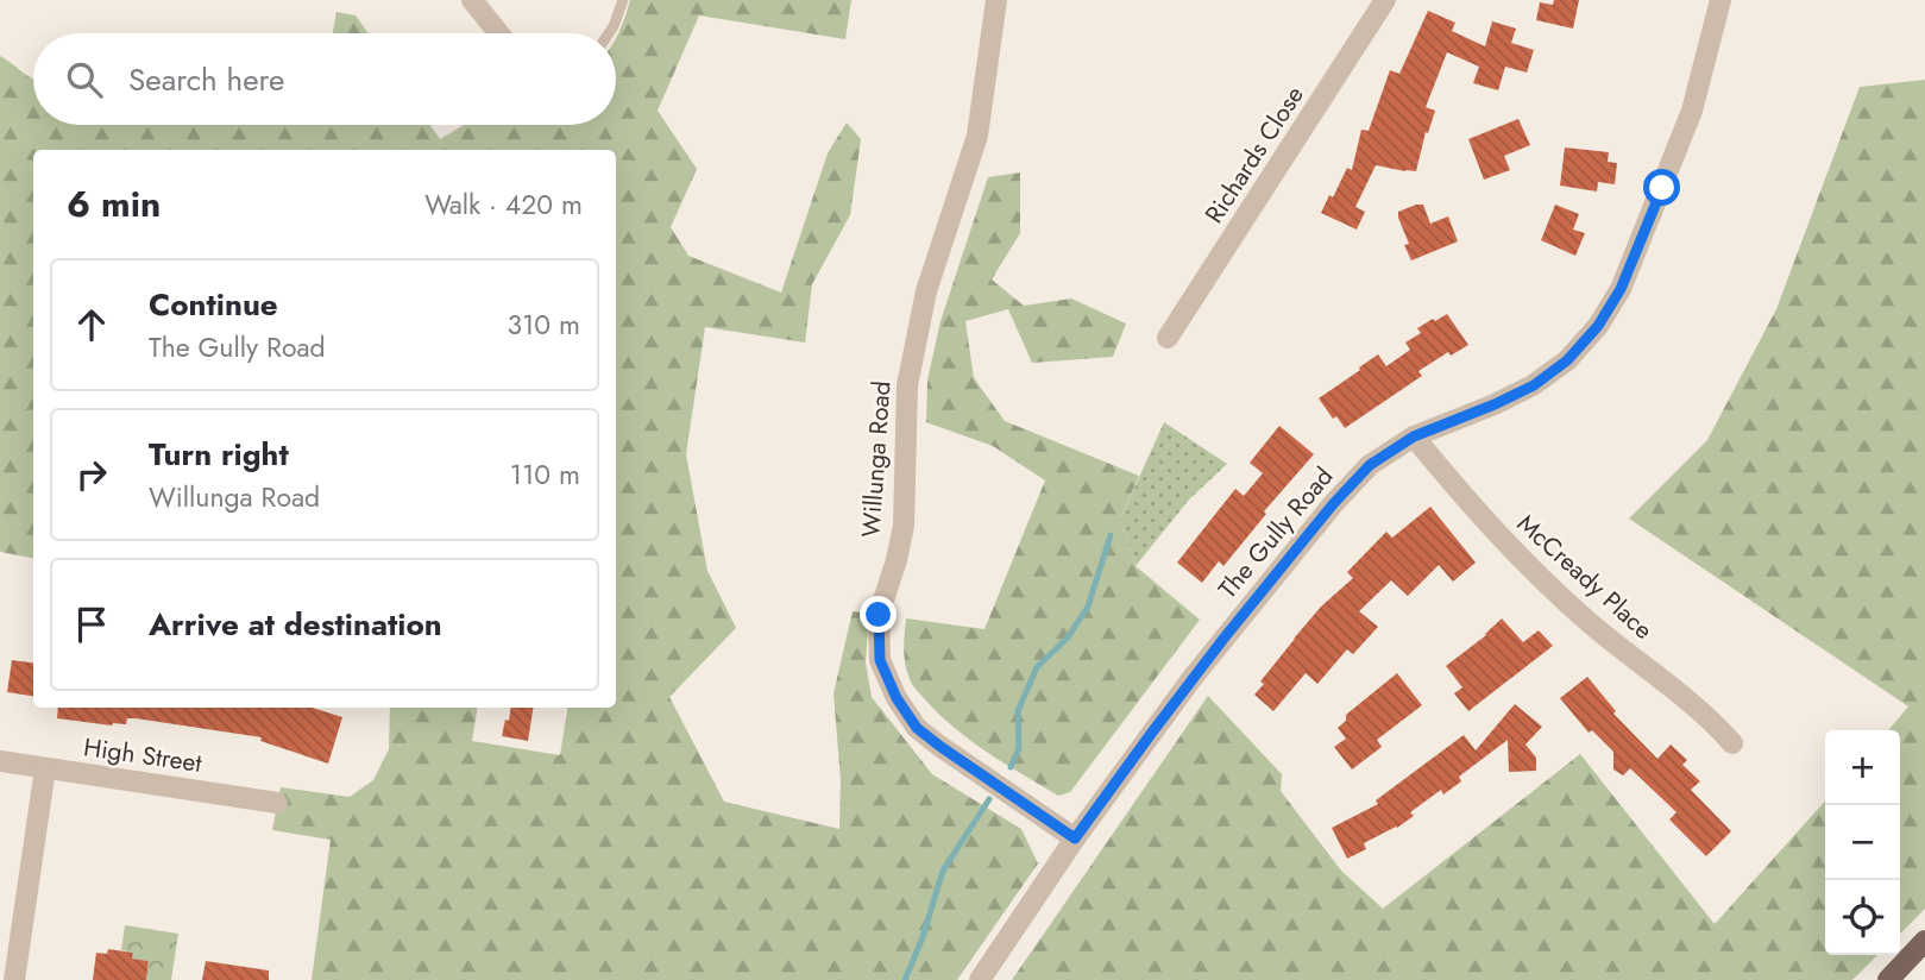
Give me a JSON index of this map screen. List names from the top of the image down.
{
  "streets": {
    "street": [
      "Richards Close",
      "Willunga Road",
      "The Gully Road",
      "McCready Place",
      "High Street"
    ]
  },
  "crossings": [
    ["Willunga Road", "The Gully Road"],
    ["The Gully Road", "McCready Place"]
  ],
  "page": {
    "search": "Search here",
    "heading": ["6 min", "Walk · 420 m"],
    "list": [
      ["Continue", "The Gully Road", "310 m"],
      ["Turn right", "Willunga Road", "110 m"],
      "Arrive at destination"
    ],
    "map_buttons": ["+", "−"]
  }
}
